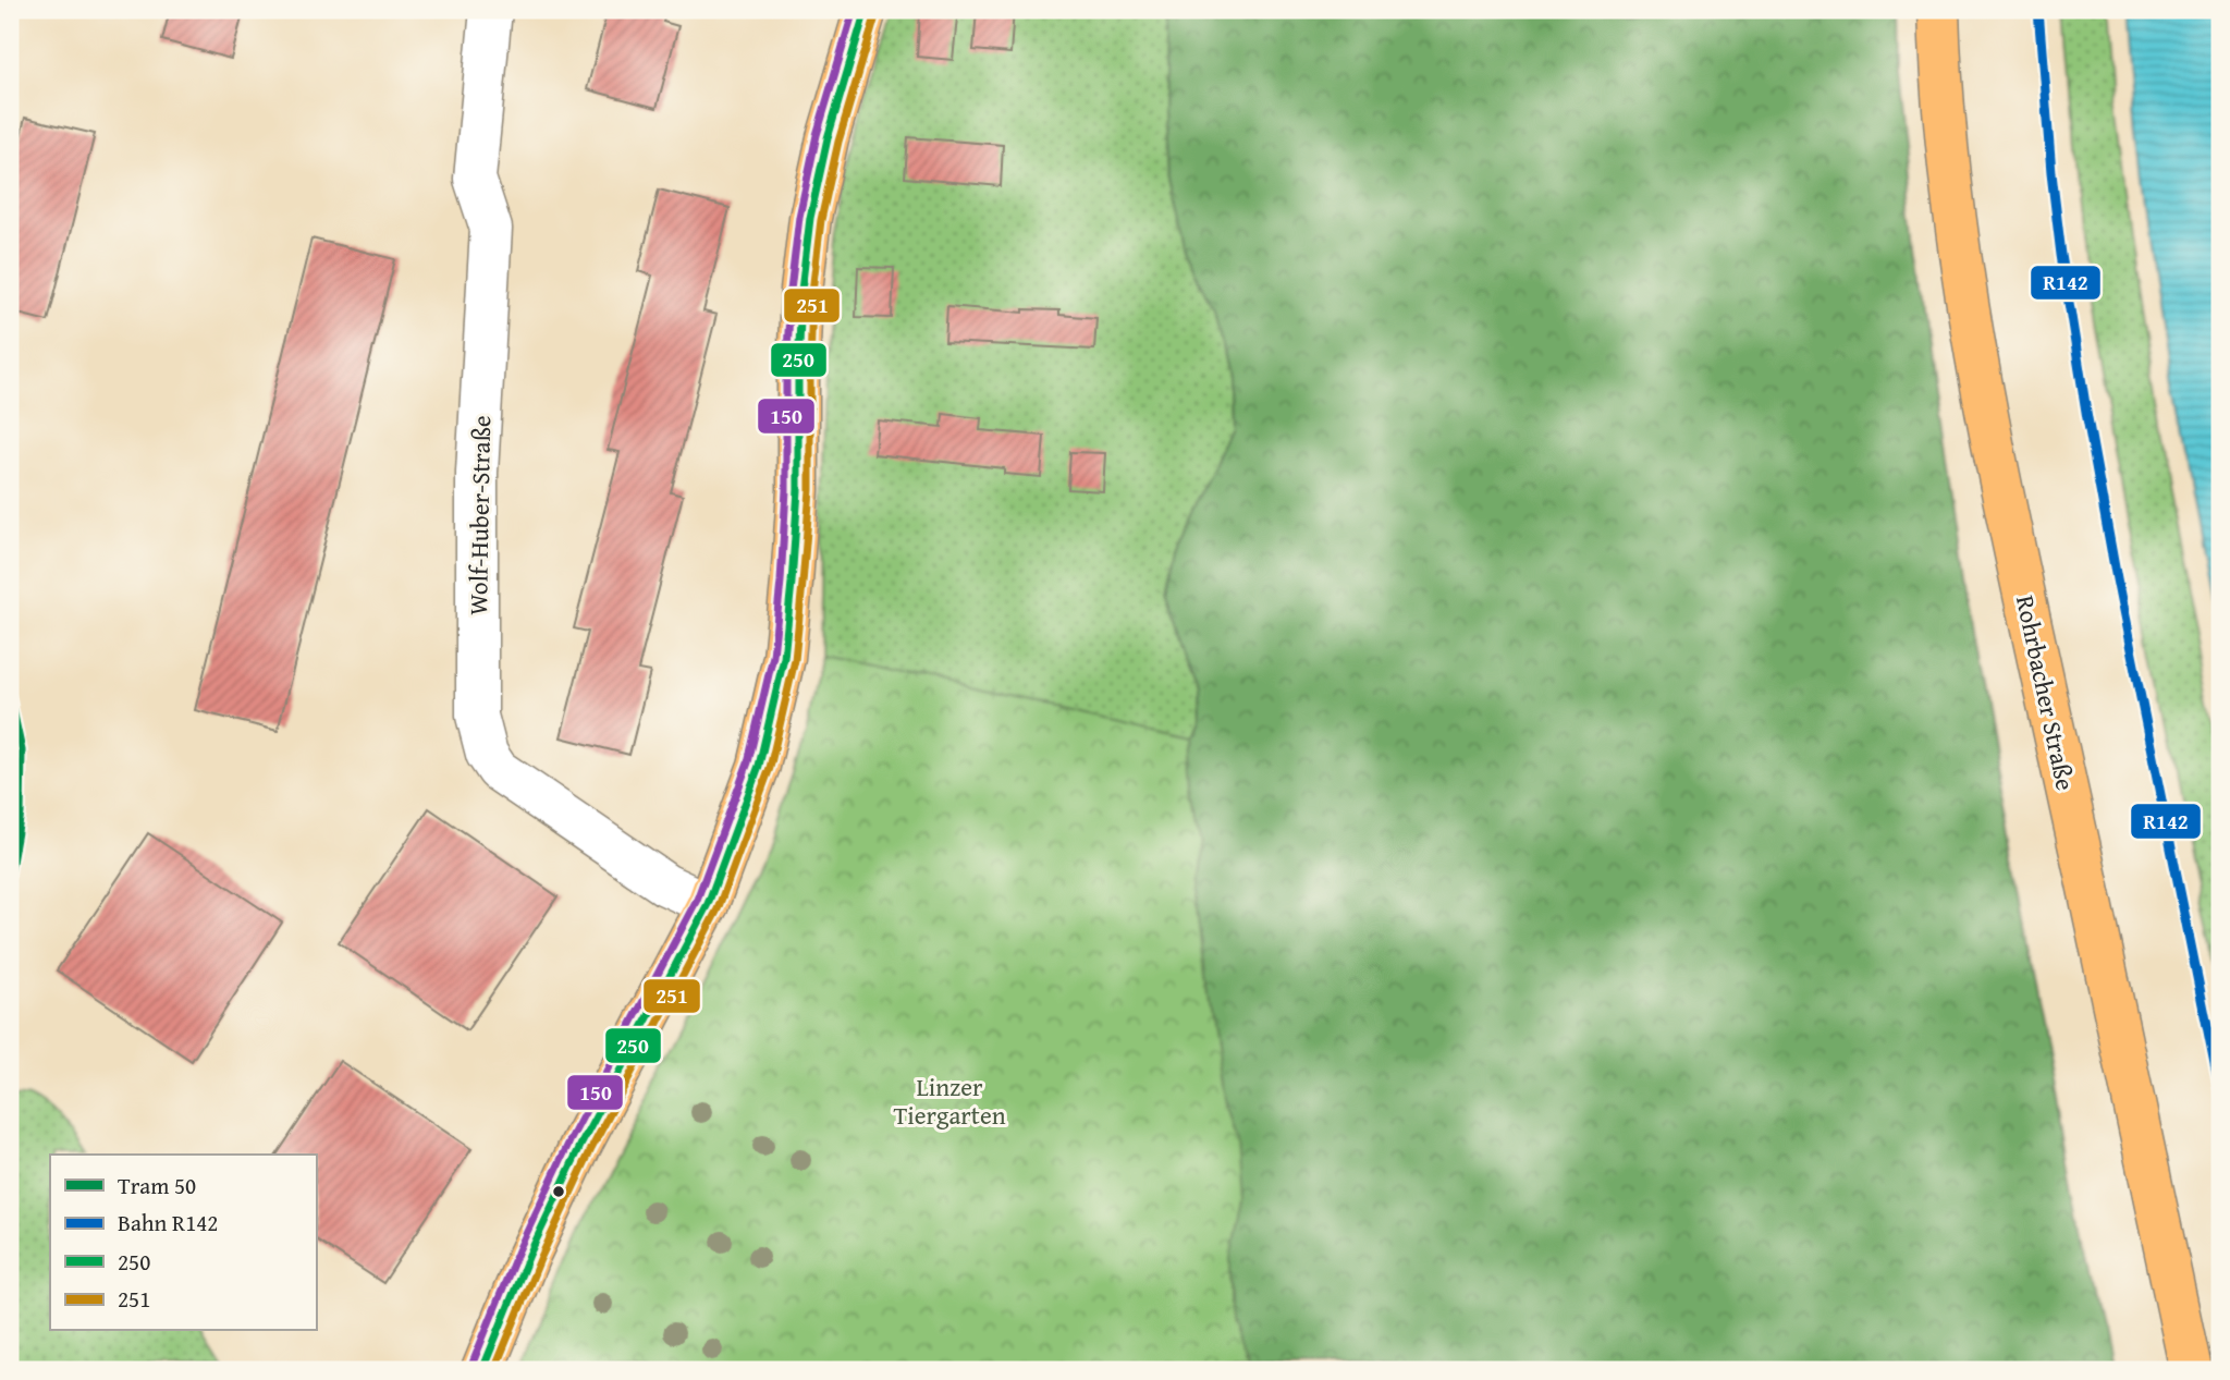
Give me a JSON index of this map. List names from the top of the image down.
{
  "streets": {
    "main road": ["Rohrbacher Straße"],
    "street": ["Wolf-Huber-Straße"]
  },
  "parks": ["Linzer Tiergarten"],
  "lines": [
    "rail line R142",
    "transit line 250",
    "transit line 150",
    "transit line 251",
    "tram line 50"
  ],
  "legend": [
    "Tram 50",
    "Bahn R142",
    "250",
    "251"
  ]
}
